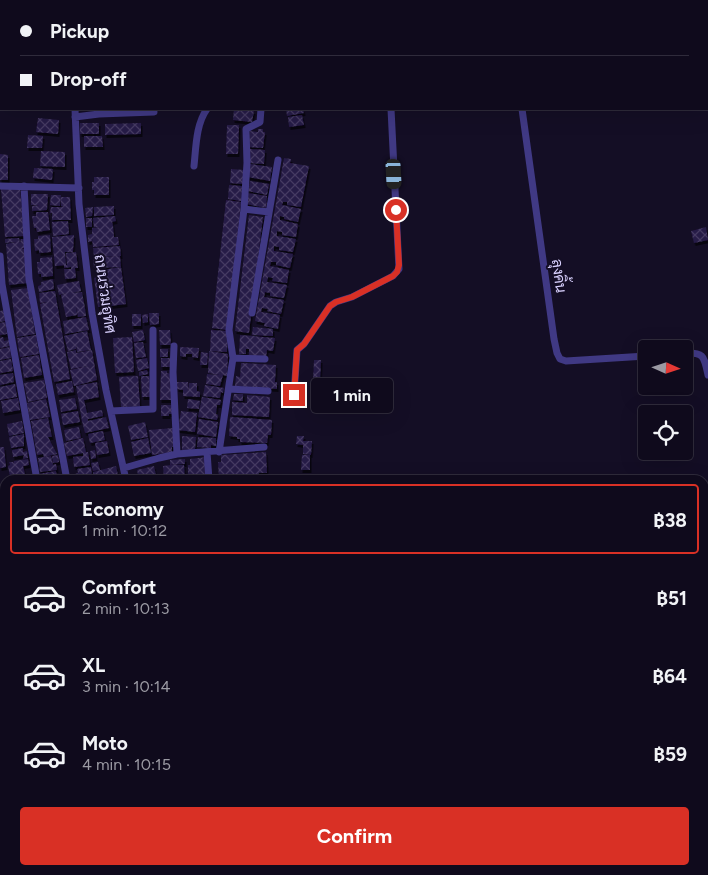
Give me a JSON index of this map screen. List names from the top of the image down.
{
  "streets": {
    "street": ["ลุงคิ้น", "ถนนร่วมอุทิศ"]
  },
  "north": "right",
  "page": {
    "banner": ["Pickup", "Drop-off"],
    "bubble": "1 min",
    "list": [
      {
        "name": "Economy",
        "note": "1 min · 10:12",
        "value": "฿38"
      },
      {
        "name": "Comfort",
        "note": "2 min · 10:13",
        "value": "฿51"
      },
      {
        "name": "XL",
        "note": "3 min · 10:14",
        "value": "฿64"
      },
      {
        "name": "Moto",
        "note": "4 min · 10:15",
        "value": "฿59"
      }
    ],
    "buttons": "Confirm"
  }
}
